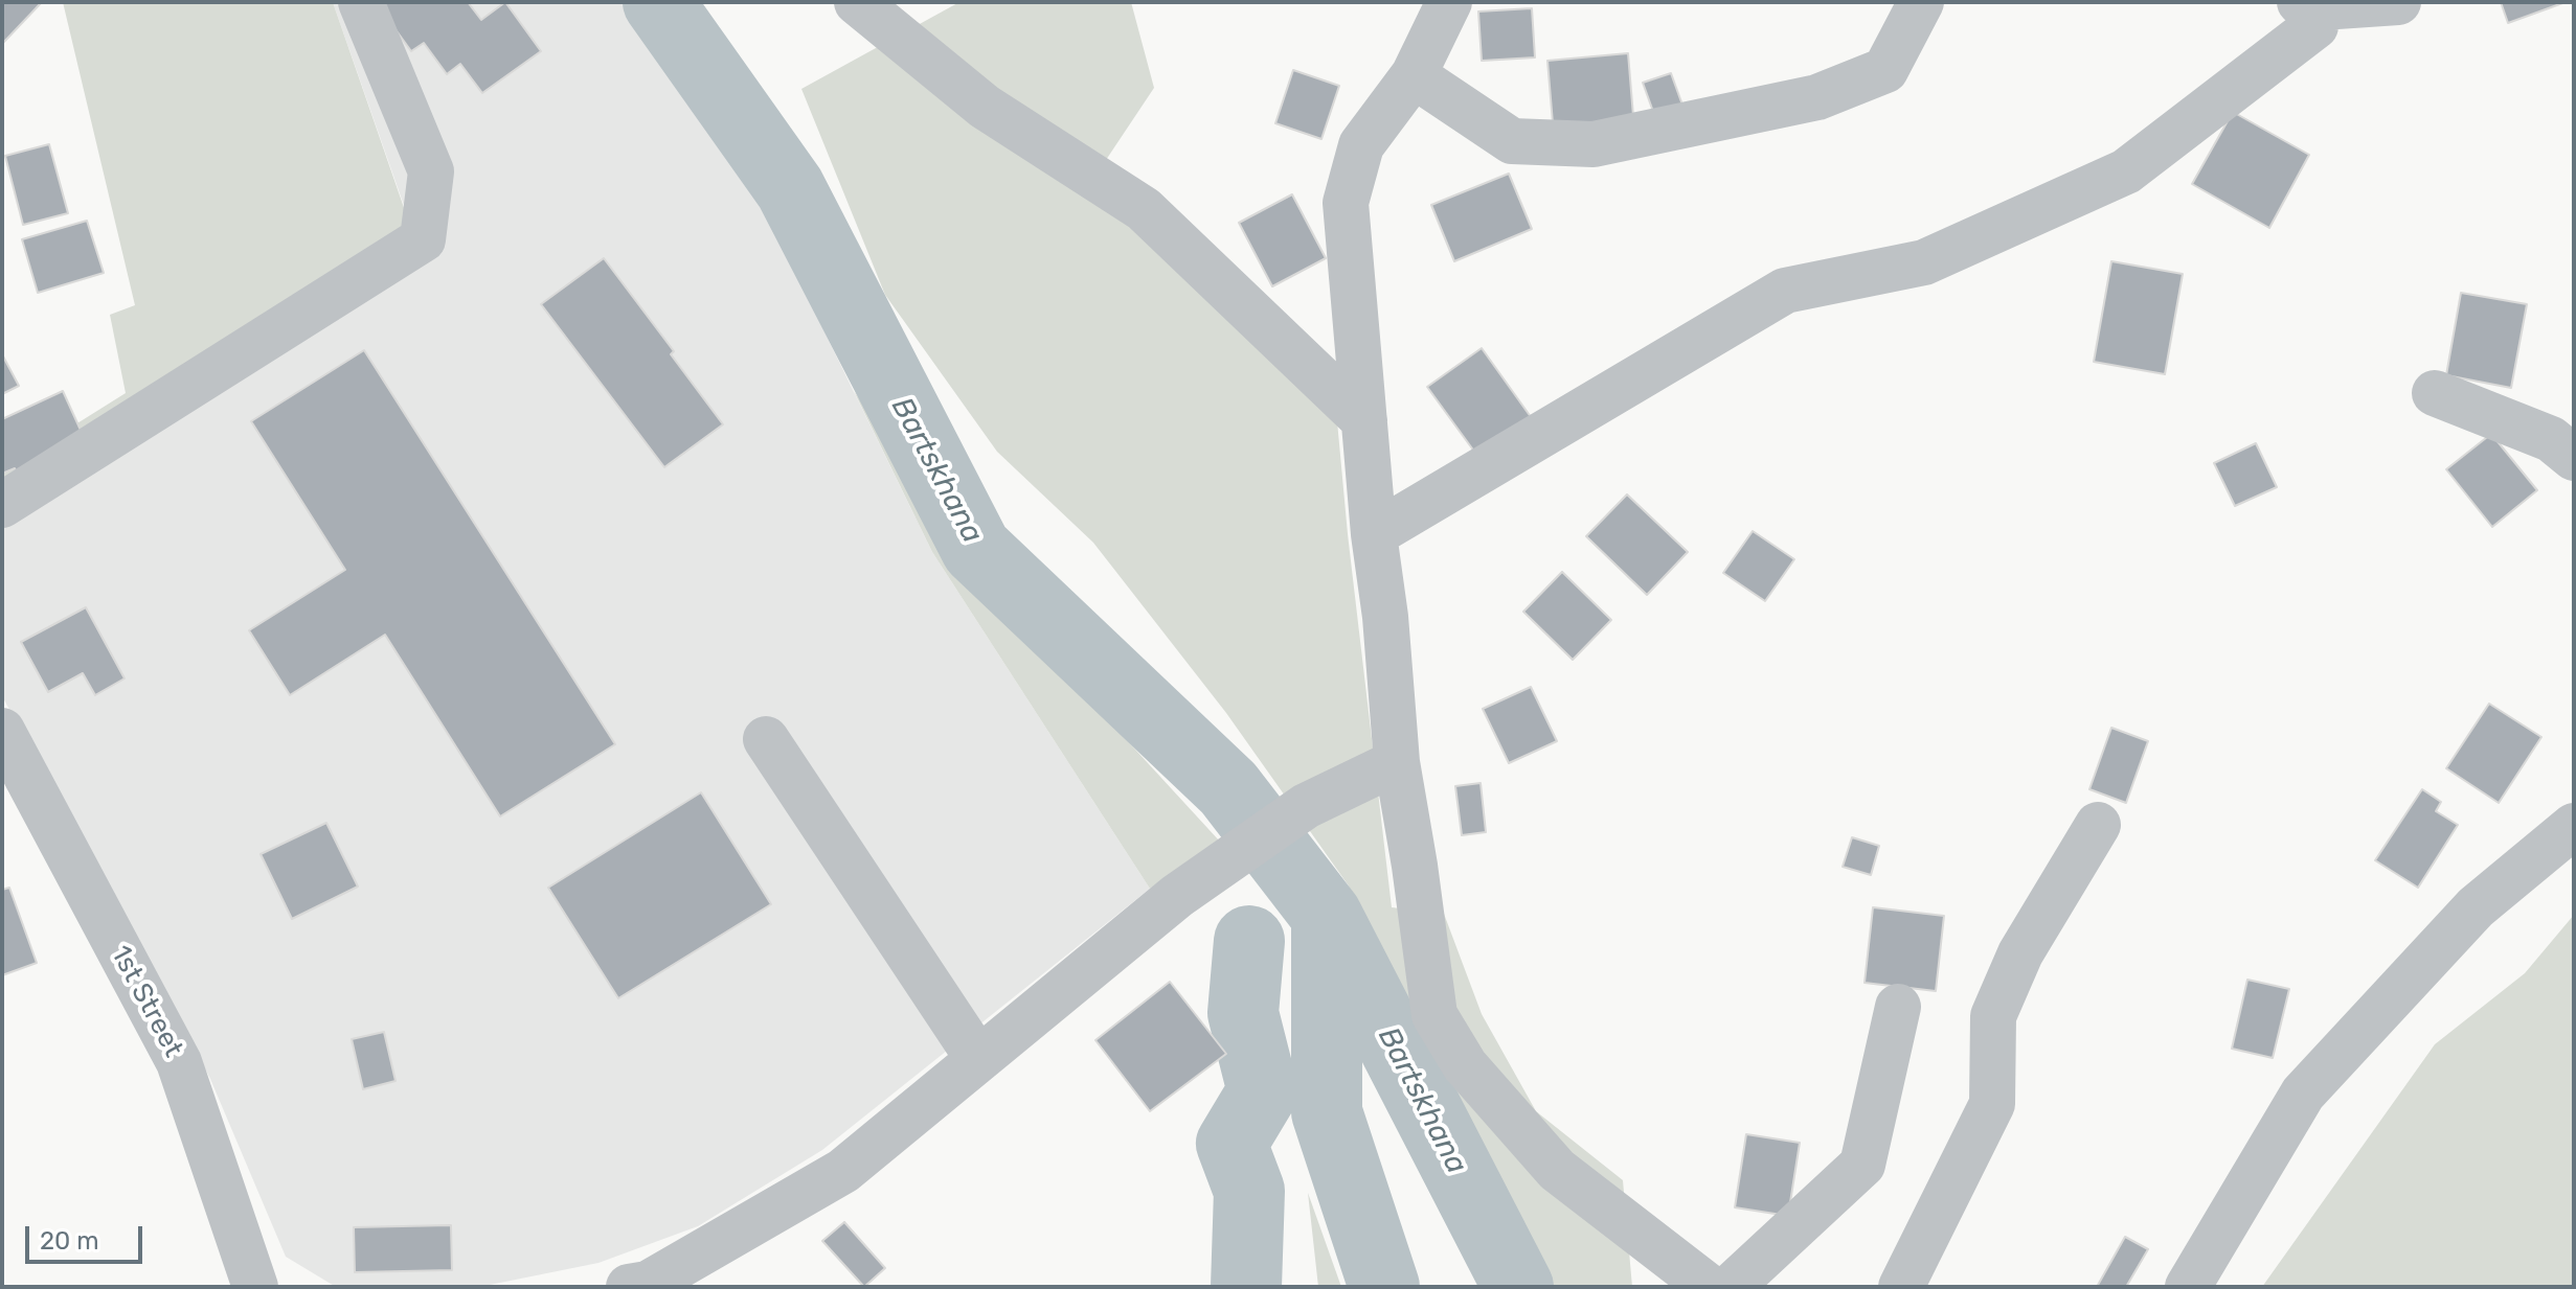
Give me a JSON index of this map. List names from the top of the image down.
{
  "streets": {
    "street": ["1st Street"]
  },
  "water": ["Bartskhana"],
  "scale_bar": "20 m"
}
